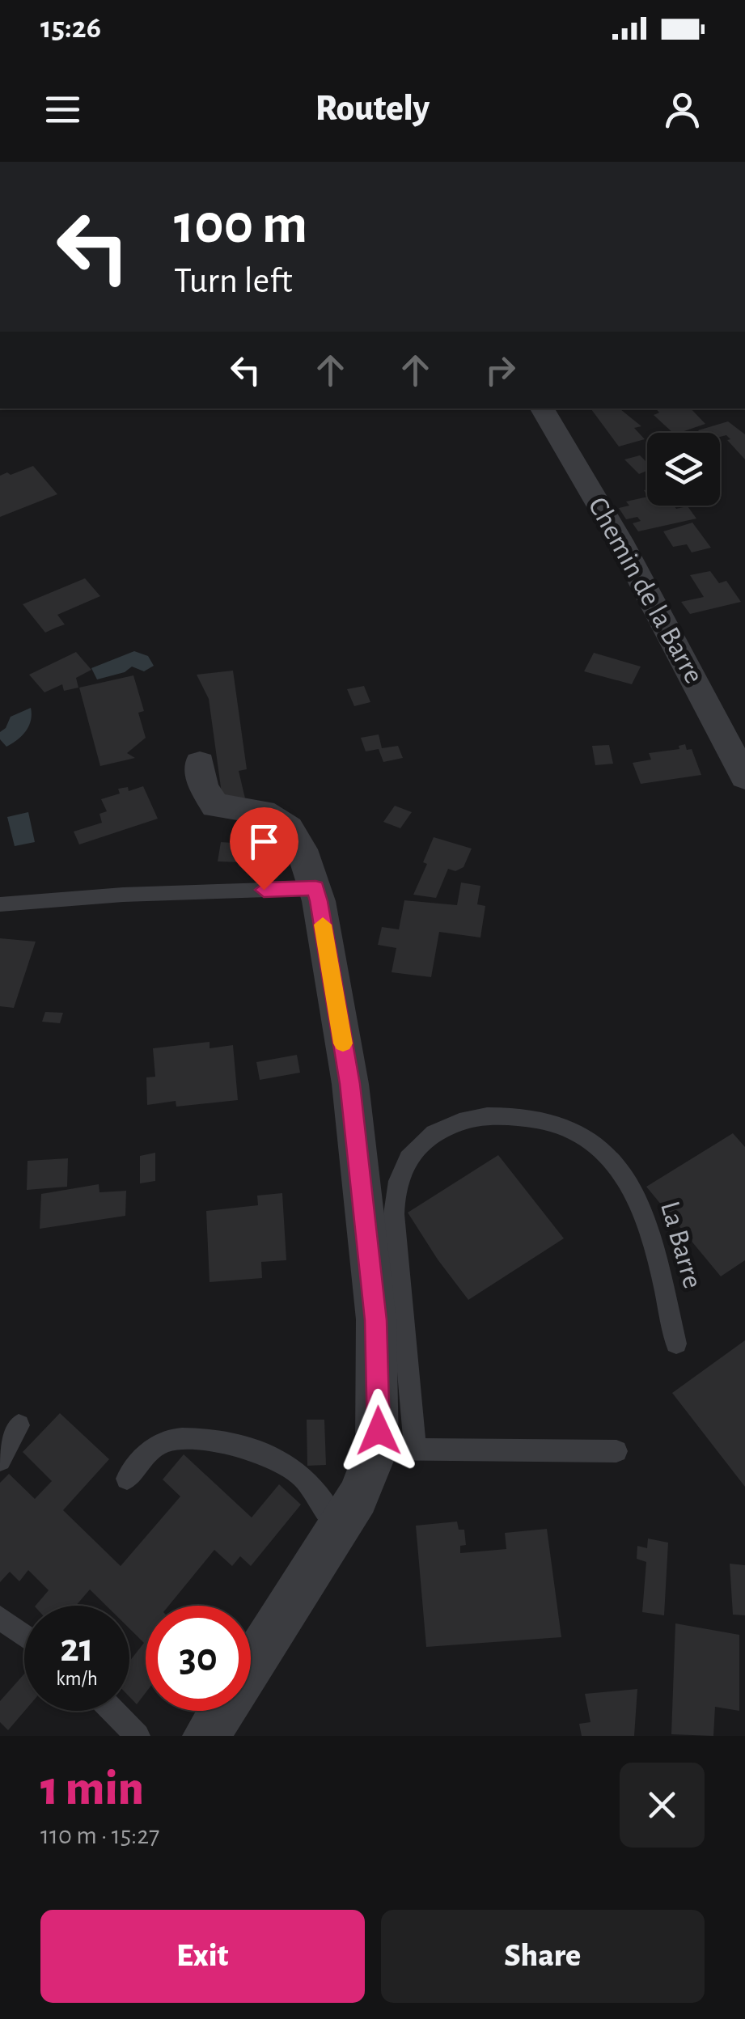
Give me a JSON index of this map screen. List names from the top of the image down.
{
  "streets": {
    "street": ["Chemin de la Barre"],
    "lane": ["La Barre"]
  },
  "page": {
    "status": "15:26",
    "header": "Routely",
    "turn": ["100 m", "Turn left"],
    "speed": "21 km/h",
    "limit": "30",
    "heading": ["1 min", "110 m · 15:27"],
    "buttons": ["Exit", "Share"]
  }
}
